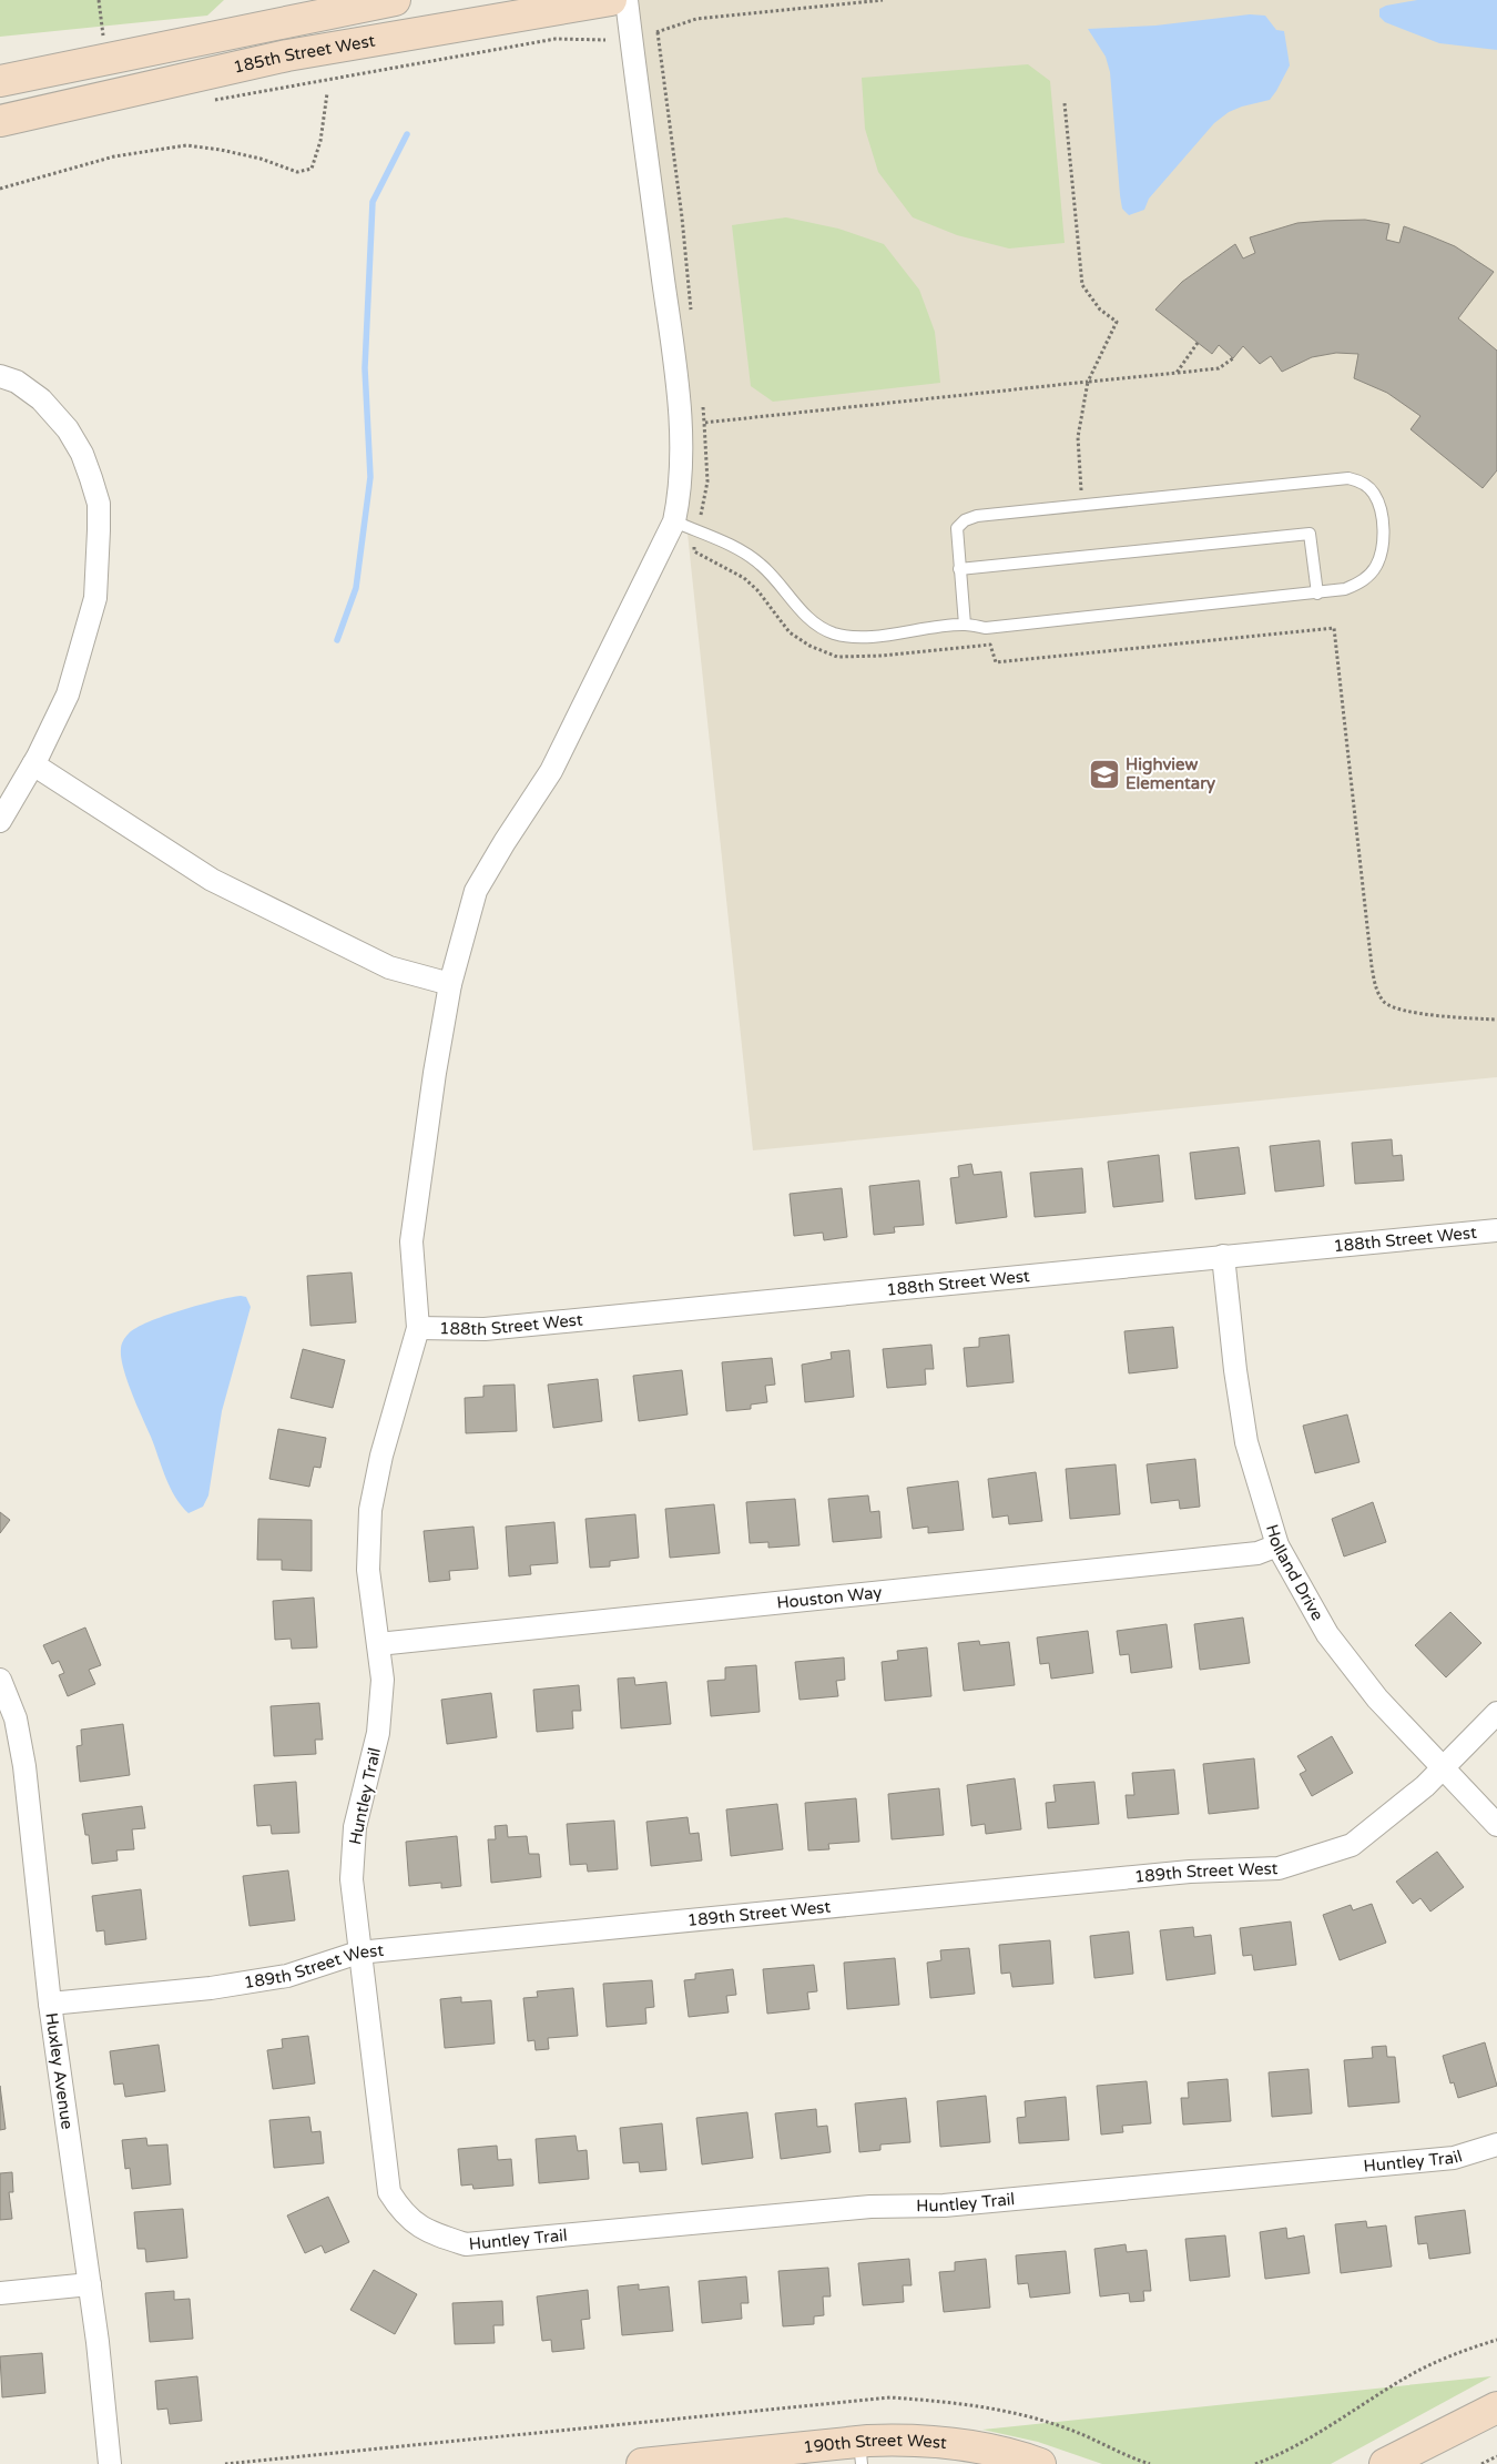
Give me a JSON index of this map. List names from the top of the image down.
{
  "streets": {
    "street": [
      "185th Street West",
      "188th Street West",
      "Holland Drive",
      "Houston Way",
      "Huntley Trail",
      "189th Street West",
      "Huxley Avenue",
      "190th Street West"
    ]
  },
  "crossings": [
    ["188th Street West", "Holland Drive"],
    ["188th Street West", "Huntley Trail"],
    ["Holland Drive", "Houston Way"],
    ["Holland Drive", "189th Street West"],
    ["Houston Way", "Huntley Trail"],
    ["Huntley Trail", "189th Street West"],
    ["189th Street West", "Huxley Avenue"]
  ],
  "places": {
    "school or university": ["Highview Elementary"]
  }
}
